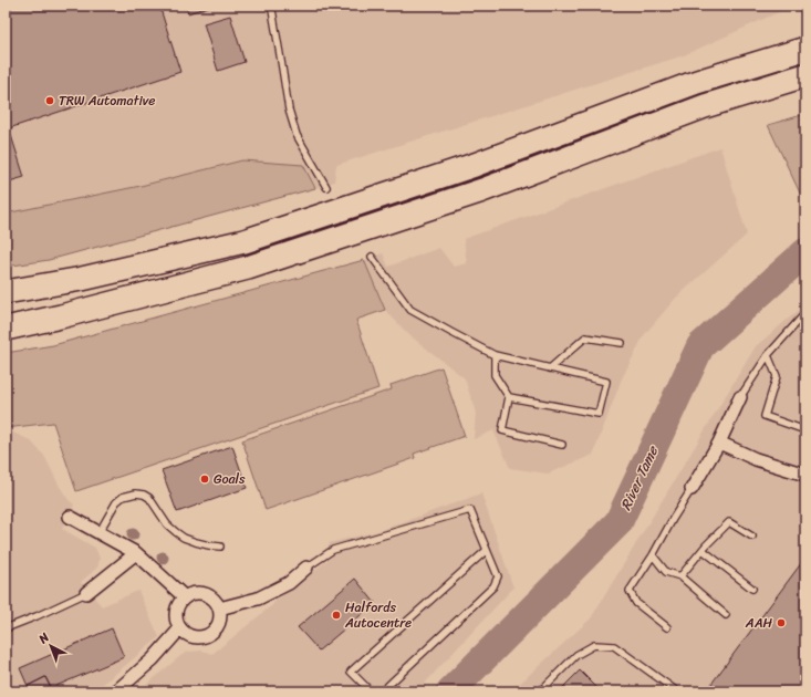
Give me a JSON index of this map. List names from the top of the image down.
{
  "water": ["River Tame"],
  "places": [
    "TRW Automative",
    "Goals",
    "Halfords Autocentre",
    "AAH"
  ],
  "north": "top left"
}
